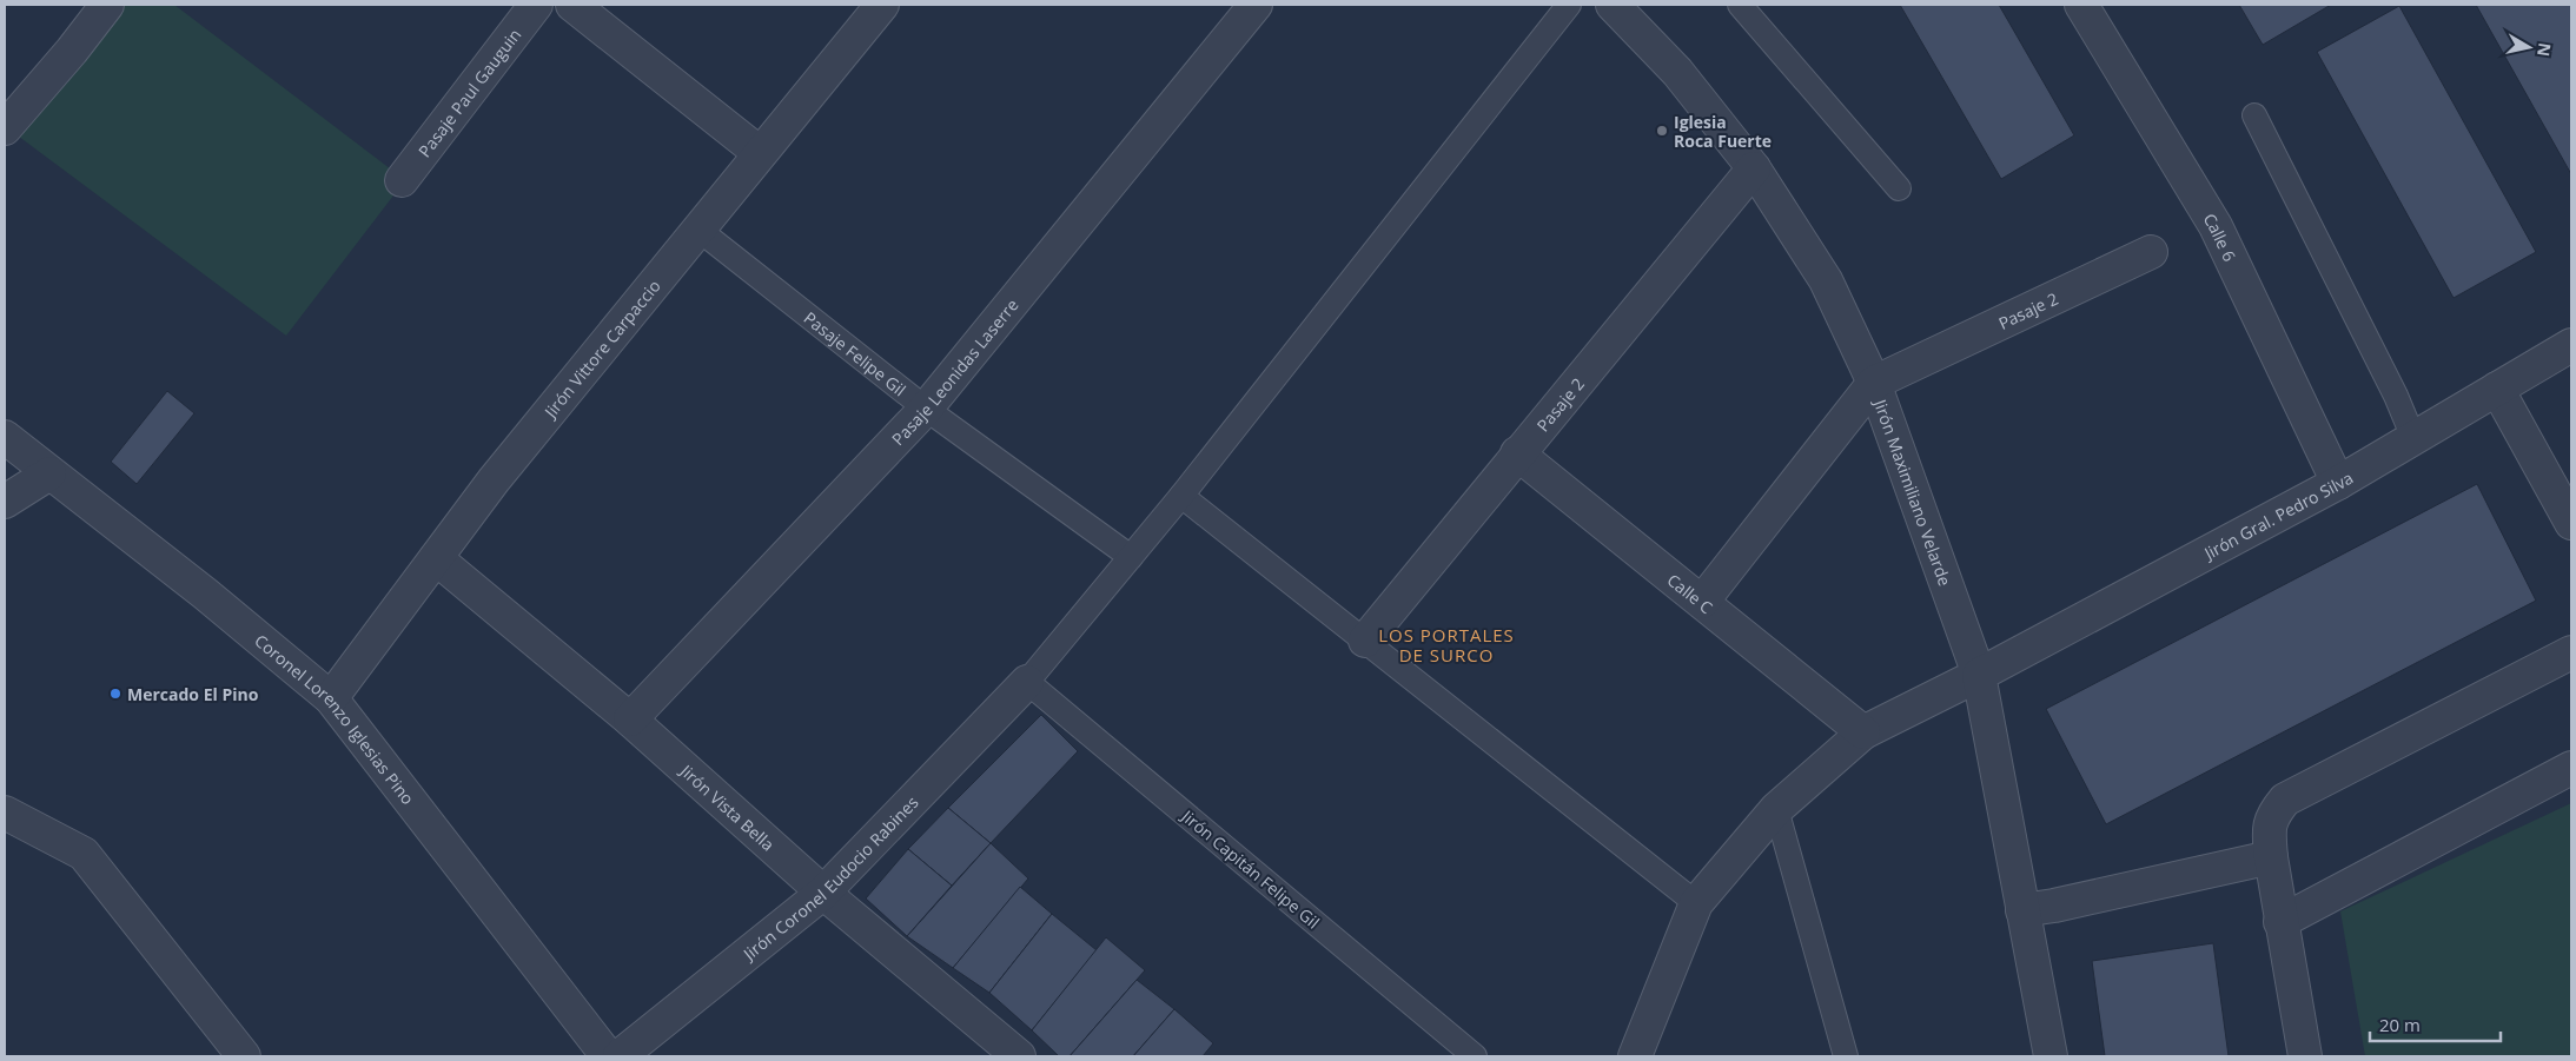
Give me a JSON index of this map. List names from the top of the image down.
{
  "streets": {
    "street": [
      "Pasaje Paul Gauguin",
      "Calle 6",
      "Pasaje 2",
      "Jirón Vittore Carpaccio",
      "Pasaje Leonidas Laserre",
      "Jirón Maximiliano Velarde",
      "Jirón Gral. Pedro Silva",
      "Calle C",
      "Coronel Lorenzo Iglesias Pino",
      "Jirón Vista Bella",
      "Jirón Coronel Eudocio Rabines"
    ],
    "lane": ["Pasaje Felipe Gil", "Jirón Capitán Felipe Gil"]
  },
  "crossings": [
    ["Calle 6", "Jirón Gral. Pedro Silva"],
    ["Pasaje 2", "Jirón Maximiliano Velarde"],
    ["Pasaje 2", "Calle C"],
    ["Jirón Vittore Carpaccio", "Pasaje Felipe Gil"],
    ["Jirón Vittore Carpaccio", "Coronel Lorenzo Iglesias Pino"],
    ["Jirón Vittore Carpaccio", "Jirón Vista Bella"],
    ["Pasaje Felipe Gil", "Pasaje Leonidas Laserre"],
    ["Pasaje Leonidas Laserre", "Jirón Vista Bella"],
    ["Jirón Maximiliano Velarde", "Jirón Gral. Pedro Silva"],
    ["Jirón Gral. Pedro Silva", "Calle C"],
    ["Jirón Vista Bella", "Jirón Coronel Eudocio Rabines"],
    ["Jirón Capitán Felipe Gil", "Jirón Coronel Eudocio Rabines"]
  ],
  "districts": ["LOS PORTALES DE SURCO"],
  "places": ["Iglesia Roca Fuerte", "Mercado El Pino"],
  "scale_bar": "20 m",
  "north": "right"
}
